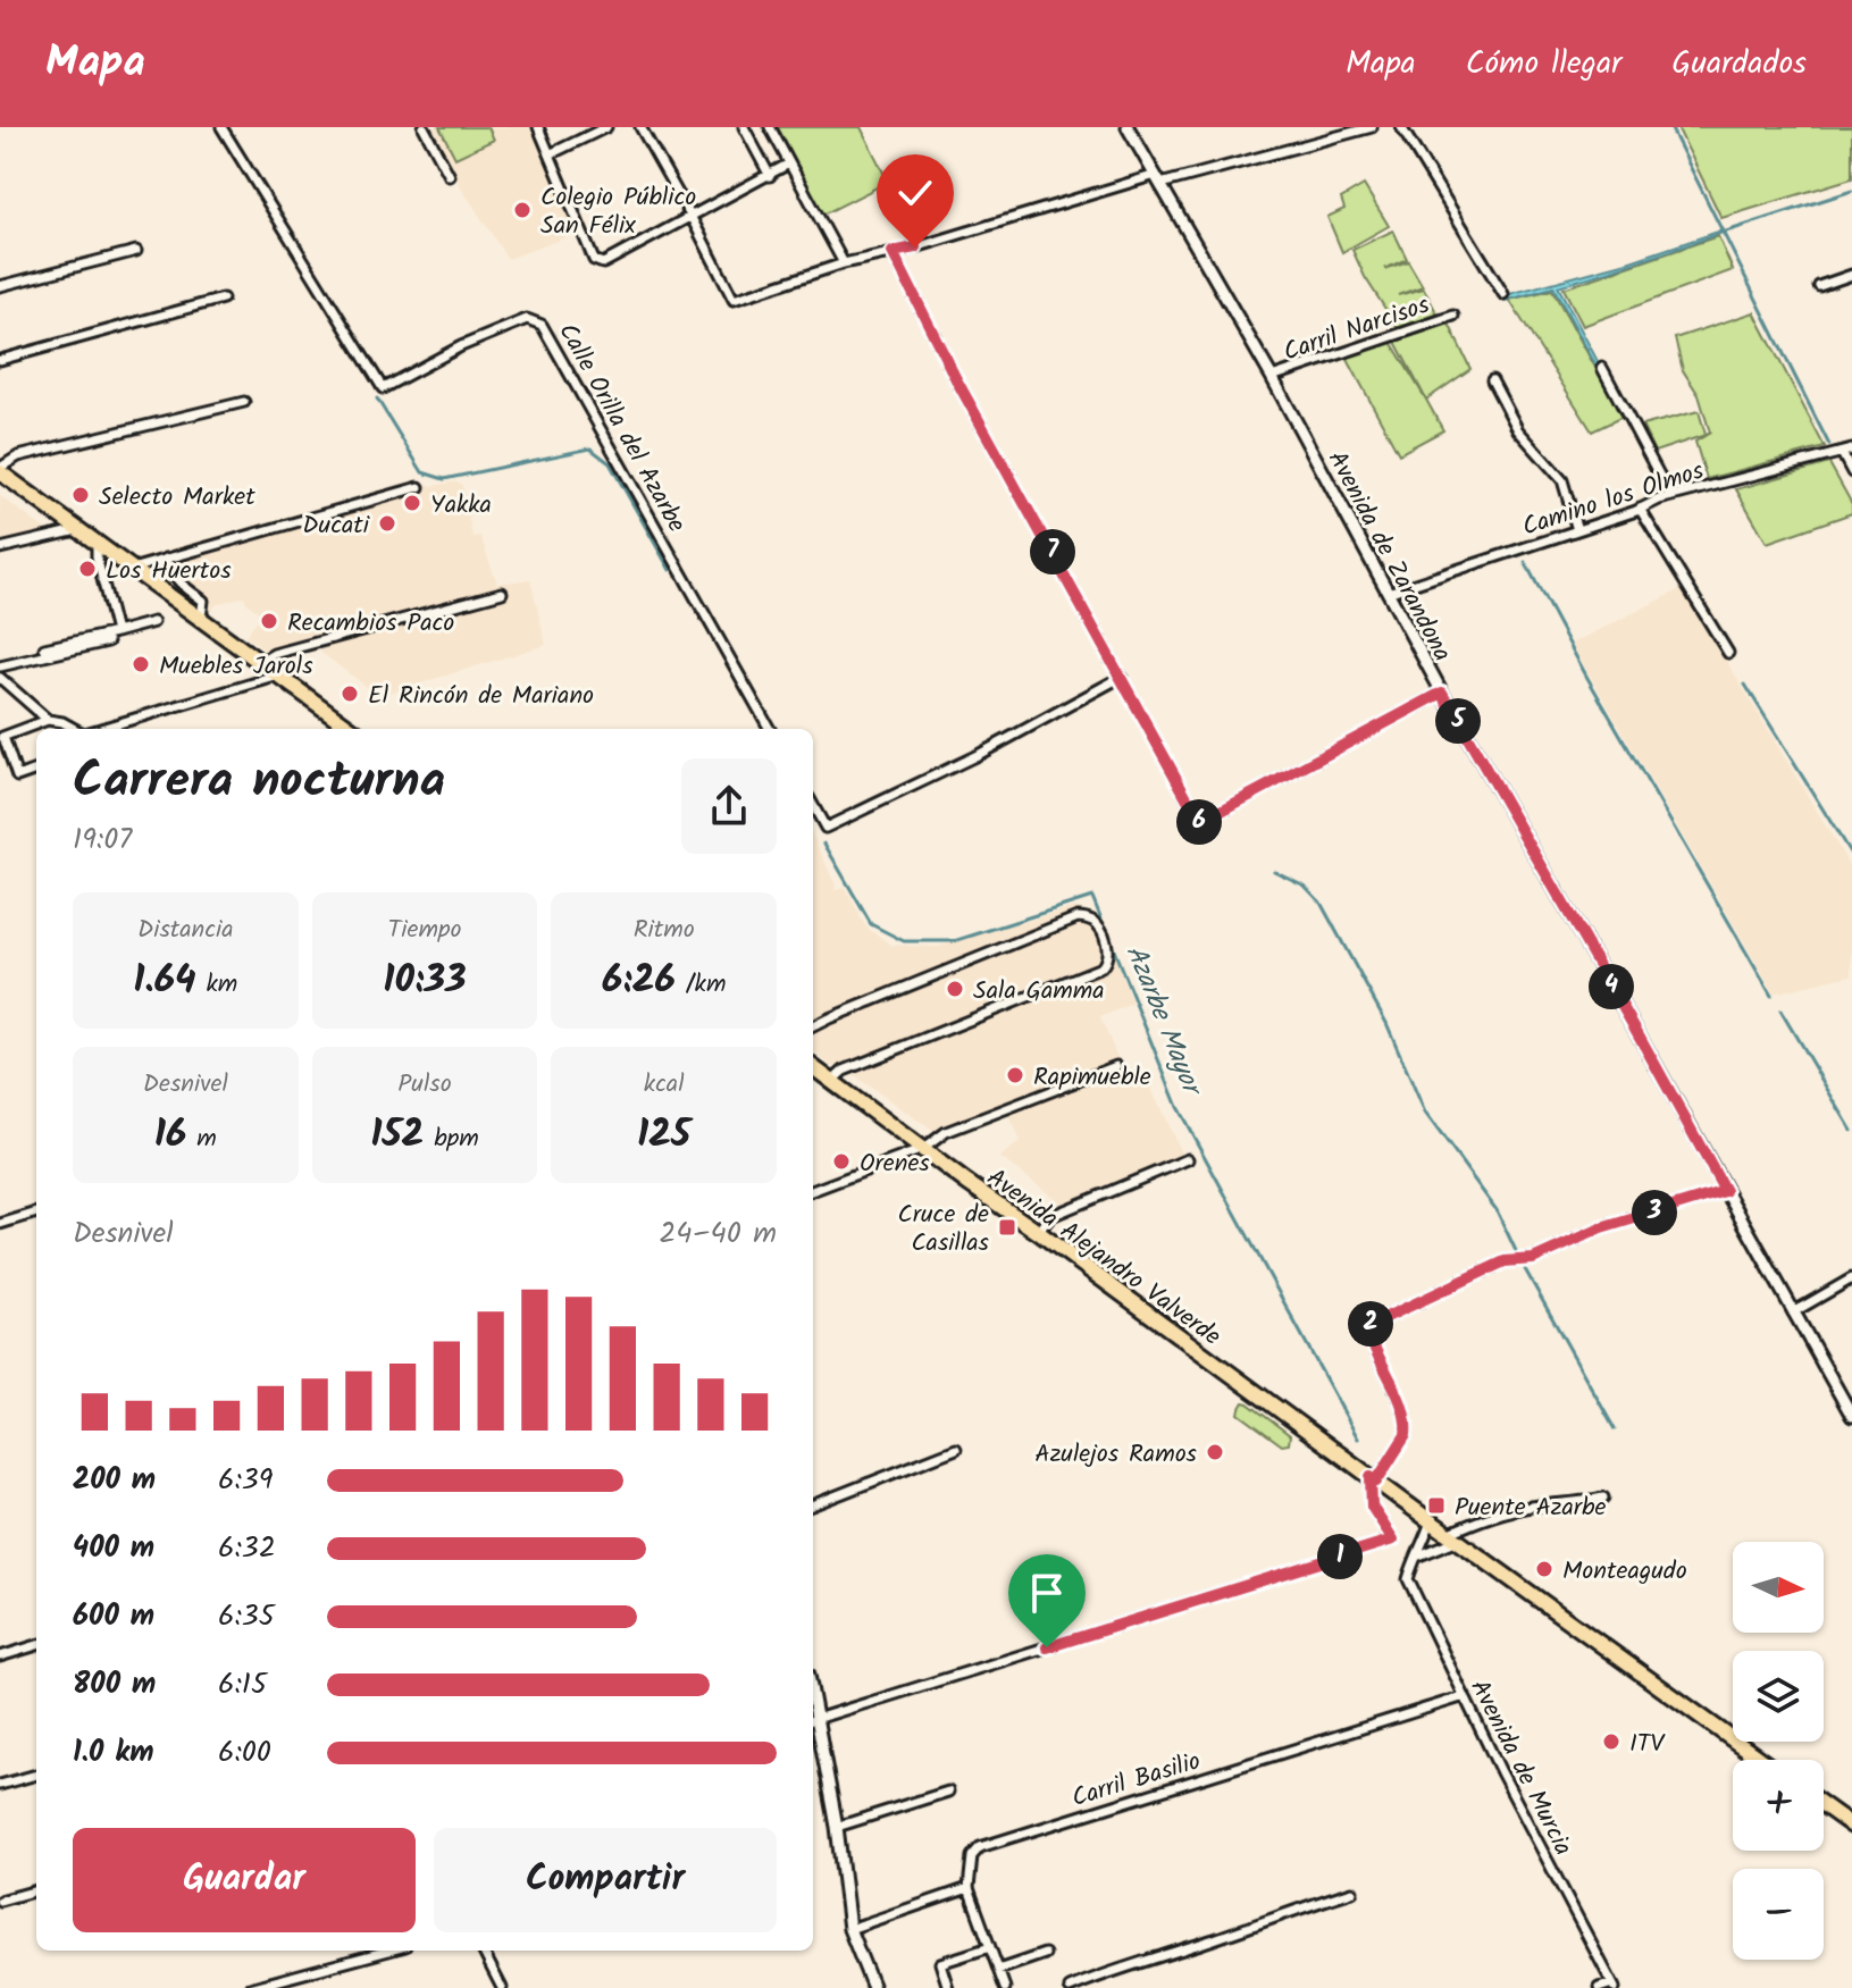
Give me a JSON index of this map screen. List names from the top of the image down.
{
  "streets": {
    "main road": ["Avenida Alejandro Valverde"],
    "street": [
      "Carril Narcisos",
      "Calle Orilla del Azarbe",
      "Camino los Olmos",
      "Avenida de Zarandona",
      "Avenida de Murcia",
      "Carril Basilio"
    ]
  },
  "crossings": [
    ["Carril Narcisos", "Avenida de Zarandona"],
    ["Camino los Olmos", "Avenida de Zarandona"],
    ["Avenida de Murcia", "Carril Basilio"]
  ],
  "water": ["Azarbe Mayor"],
  "places": {
    "other": [
      "Colegio Público San Félix",
      "Selecto Market",
      "Yakka",
      "Ducati",
      "Los Huertos",
      "Recambios Paco",
      "Muebles Jarols",
      "El Rincón de Mariano",
      "Sala Gamma",
      "Rapimueble",
      "Orenes",
      "Azulejos Ramos",
      "Monteagudo",
      "ITV"
    ],
    "transit": ["Cruce de Casillas", "Puente Azarbe"]
  },
  "north": "right",
  "page": {
    "header": "Mapa",
    "nav": ["Mapa", "Cómo llegar", "Guardados"],
    "pins": [
      "7",
      "5",
      "6",
      "4",
      "3",
      "2",
      "1"
    ],
    "heading": ["Carrera nocturna", "19:07"],
    "stats": [
      ["Distancia", "1.64 km"],
      ["Tiempo", "10:33"],
      ["Ritmo", "6:26 /km"],
      ["Desnivel", "16 m"],
      ["Pulso", "152 bpm"],
      ["kcal", "125"]
    ],
    "chart": ["Desnivel", "24–40 m"],
    "list": [
      {
        "name": "200 m",
        "note": "6:39"
      },
      {
        "name": "400 m",
        "note": "6:32"
      },
      {
        "name": "600 m",
        "note": "6:35"
      },
      {
        "name": "800 m",
        "note": "6:15"
      },
      {
        "name": "1.0 km",
        "note": "6:00"
      }
    ],
    "map_buttons": ["+", "−"],
    "buttons": ["Guardar", "Compartir"]
  }
}
